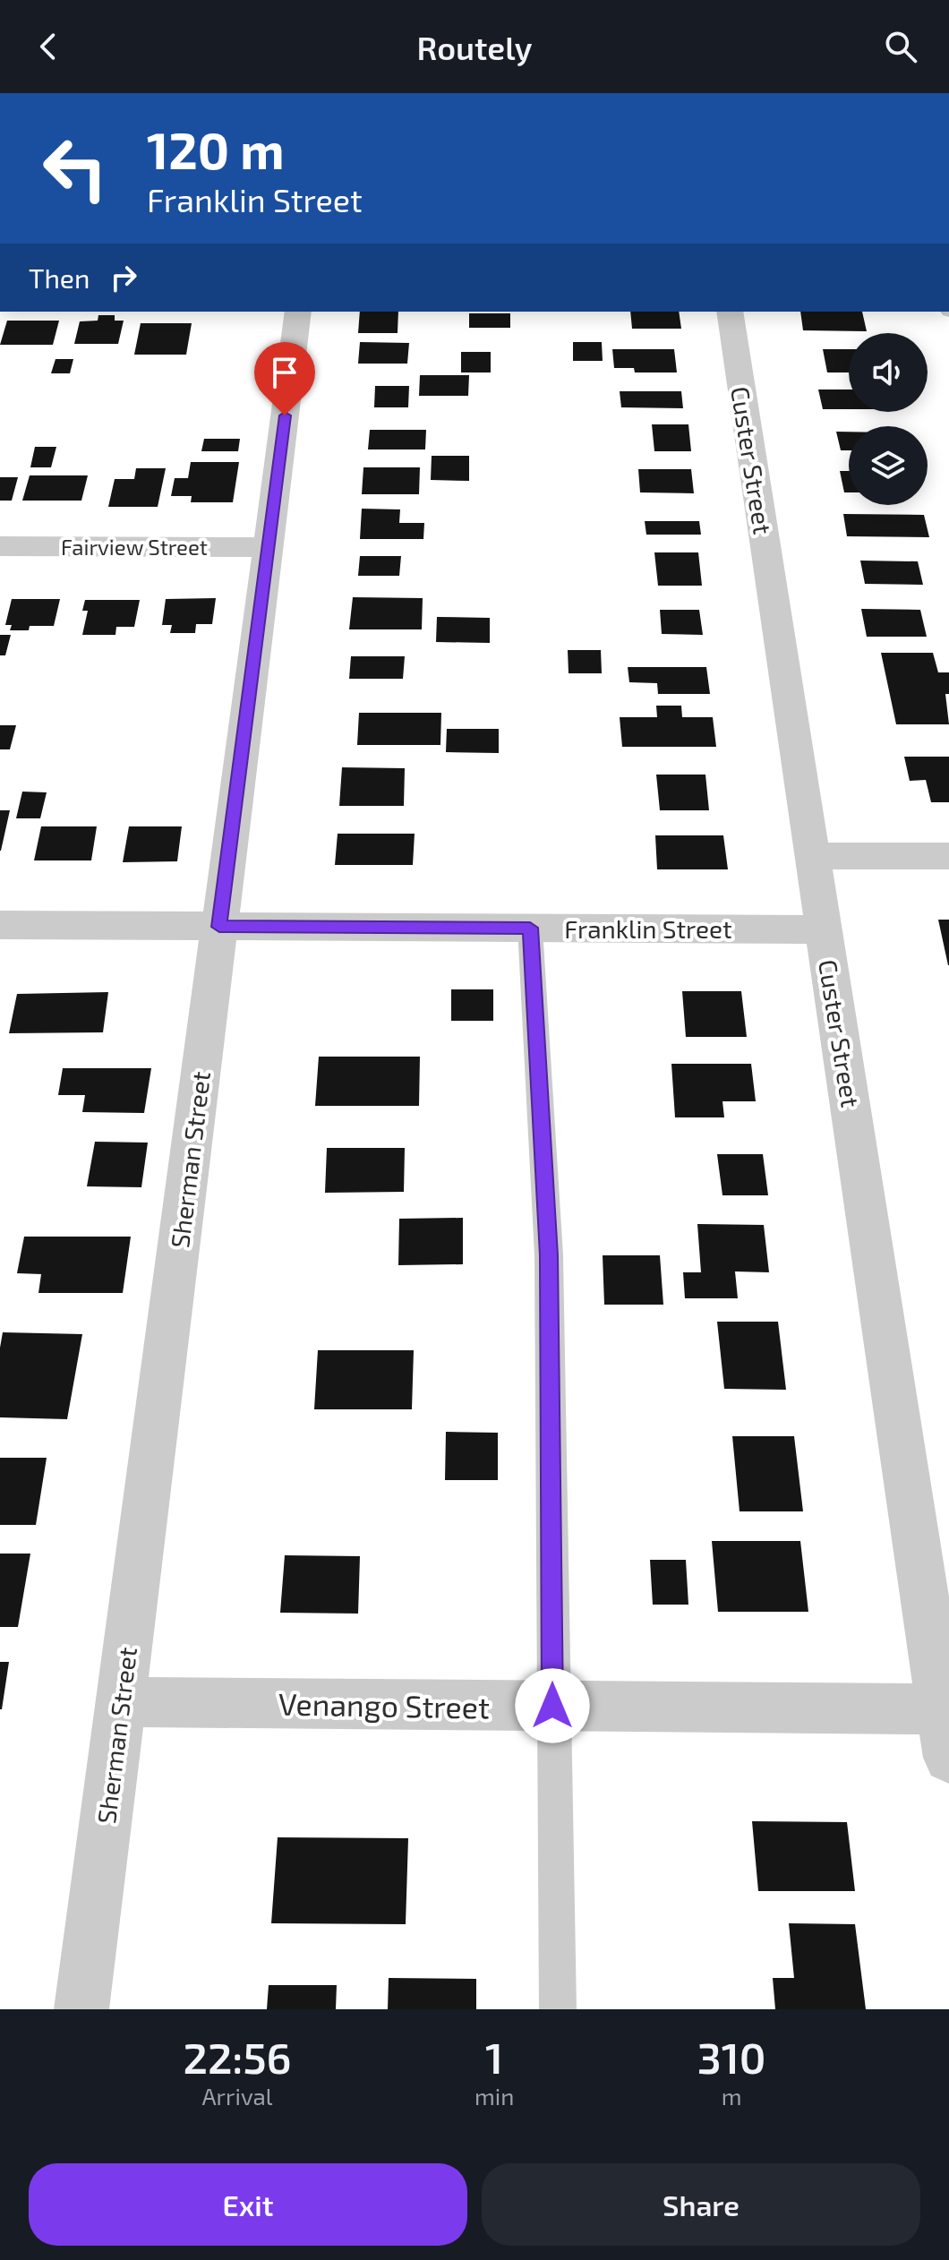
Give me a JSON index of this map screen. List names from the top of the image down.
{
  "streets": {
    "street": [
      "Custer Street",
      "Fairview Street",
      "Franklin Street",
      "Sherman Street",
      "Venango Street"
    ]
  },
  "crossings": [
    ["Custer Street", "Franklin Street"],
    ["Custer Street", "Venango Street"],
    ["Fairview Street", "Sherman Street"],
    ["Franklin Street", "Sherman Street"],
    ["Sherman Street", "Venango Street"]
  ],
  "page": {
    "header": "Routely",
    "turn": ["120 m", "Franklin Street"],
    "then": "Then",
    "eta": [
      "22:56",
      "Arrival",
      "1",
      "min",
      "310",
      "m"
    ],
    "buttons": ["Exit", "Share"]
  }
}
